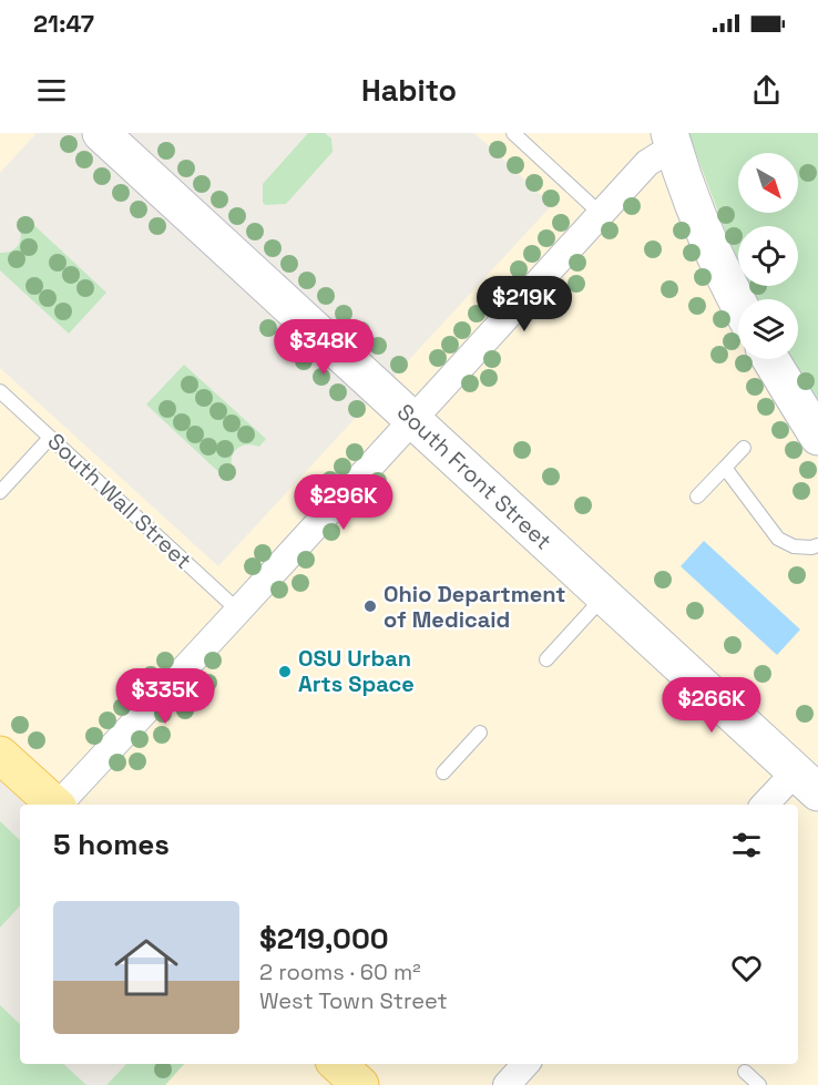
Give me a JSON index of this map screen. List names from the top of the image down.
{
  "streets": {
    "street": ["South Front Street"],
    "lane": ["South Wall Street"]
  },
  "places": ["Ohio Department of Medicaid", "OSU Urban Arts Space"],
  "north": "bottom right",
  "page": {
    "status": "21:47",
    "header": "Habito",
    "price": [
      "$219K",
      "$348K",
      "$296K",
      "$335K",
      "$266K"
    ],
    "heading": "5 homes",
    "list": [
      {
        "name": "$219,000",
        "note": "2 rooms · 60 m² · West Town Street"
      }
    ]
  }
}
